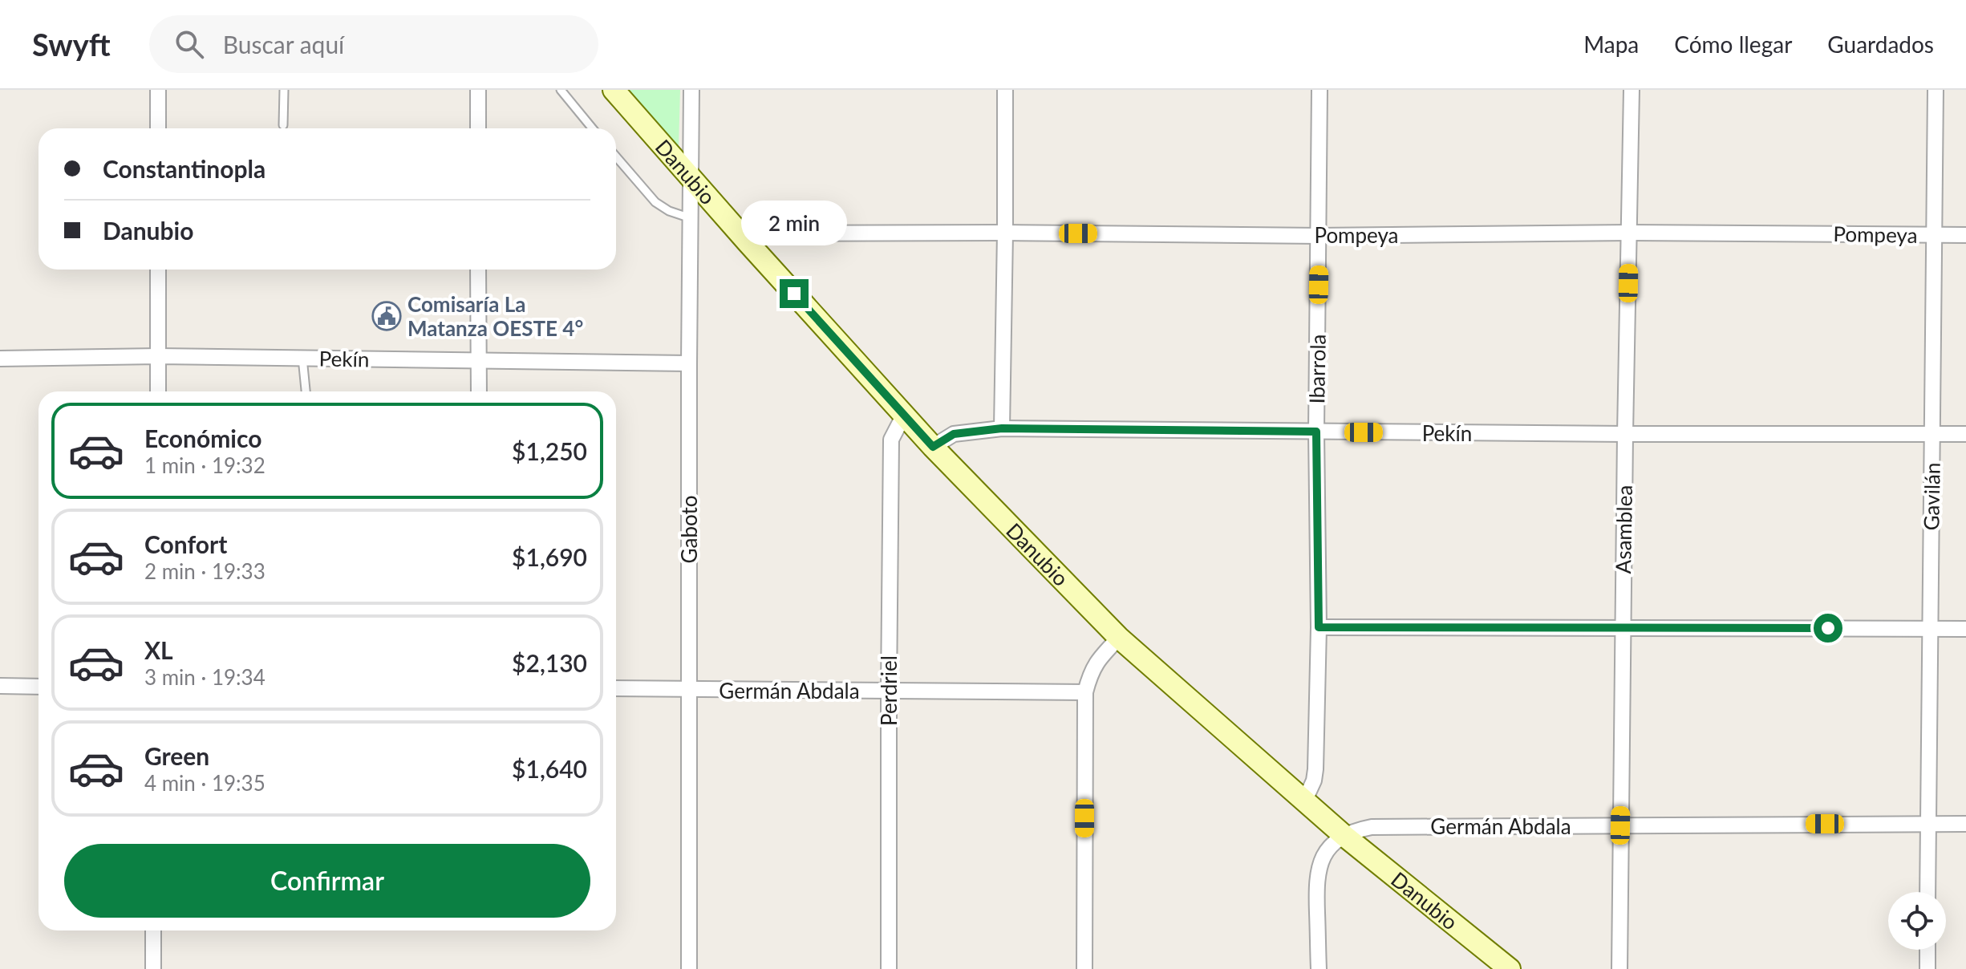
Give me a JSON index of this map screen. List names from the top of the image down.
{
  "streets": {
    "street": [
      "Danubio",
      "Pompeya",
      "Pekín",
      "Ibarrola",
      "Gavilán",
      "Gaboto",
      "Asamblea",
      "Germán Abdala",
      "Perdriel"
    ]
  },
  "crossings": [
    ["Danubio", "Pompeya"],
    ["Danubio", "Pekín"],
    ["Danubio", "Ibarrola"],
    ["Danubio", "Gaboto"],
    ["Danubio", "Germán Abdala"],
    ["Danubio", "Perdriel"],
    ["Pompeya", "Ibarrola"],
    ["Pompeya", "Gavilán"],
    ["Pompeya", "Asamblea"],
    ["Pekín", "Ibarrola"],
    ["Pekín", "Gavilán"],
    ["Pekín", "Gaboto"],
    ["Pekín", "Asamblea"],
    ["Gavilán", "Germán Abdala"],
    ["Gaboto", "Germán Abdala"],
    ["Asamblea", "Germán Abdala"],
    ["Germán Abdala", "Perdriel"]
  ],
  "places": {
    "public building": ["Comisaría La Matanza OESTE 4°"]
  },
  "page": {
    "header": "Swyft",
    "search": "Buscar aquí",
    "nav": ["Mapa", "Cómo llegar", "Guardados"],
    "banner": ["Constantinopla", "Danubio"],
    "bubble": "2 min",
    "list": [
      {
        "name": "Económico",
        "note": "1 min · 19:32",
        "value": "$1,250"
      },
      {
        "name": "Confort",
        "note": "2 min · 19:33",
        "value": "$1,690"
      },
      {
        "name": "XL",
        "note": "3 min · 19:34",
        "value": "$2,130"
      },
      {
        "name": "Green",
        "note": "4 min · 19:35",
        "value": "$1,640"
      }
    ],
    "buttons": "Confirmar"
  }
}
